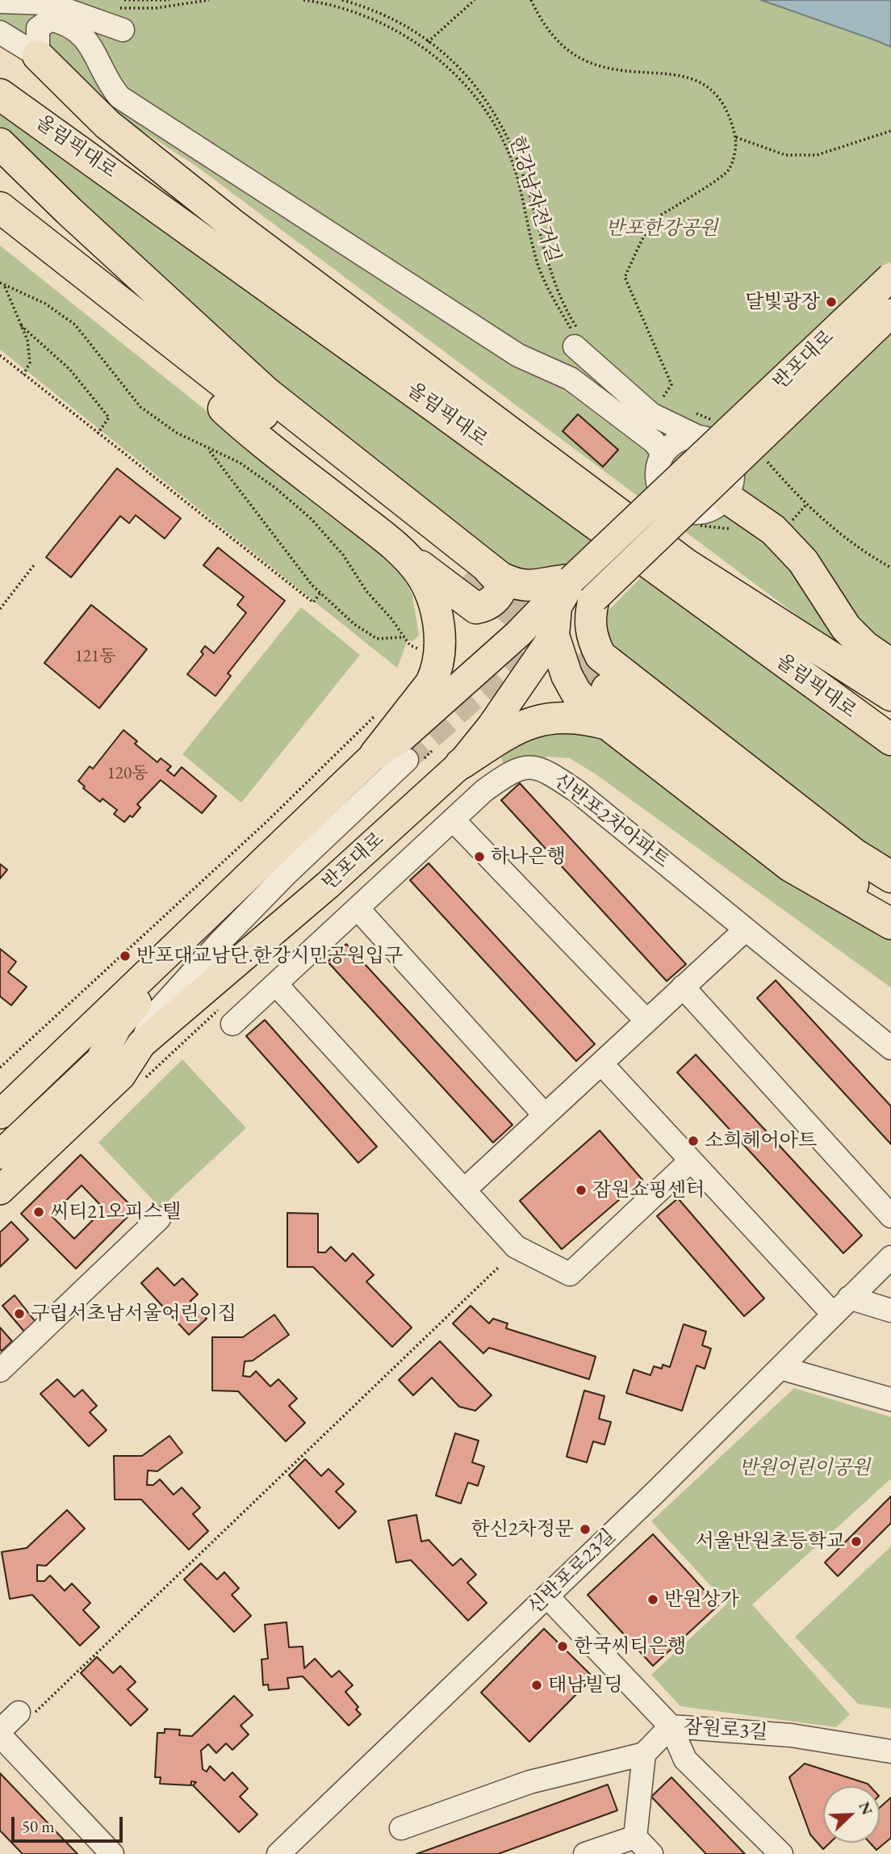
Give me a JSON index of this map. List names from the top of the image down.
{
  "streets": {
    "highway": ["올림픽대로"],
    "main road": ["반포대로"],
    "street": ["신반포2차아파트", "신반포로23길", "잠원로3길"],
    "path": ["한강남자전거길"]
  },
  "crossings": [
    ["신반포로23길", "잠원로3길"]
  ],
  "parks": ["반포한강공원", "반원어린이공원"],
  "places": [
    "달빛광장",
    "하나은행",
    "반포대교남단.한강시민공원입구",
    "소희헤어아트",
    "잠원쇼핑센터",
    "씨티21오피스텔",
    "구립서초남서울어린이집",
    "한신2차정문",
    "서울반원초등학교",
    "반원상가",
    "한국씨티은행",
    "태남빌딩"
  ],
  "house_numbers": ["121동", "120동"],
  "scale_bar": "50 m",
  "north": "top right"
}
